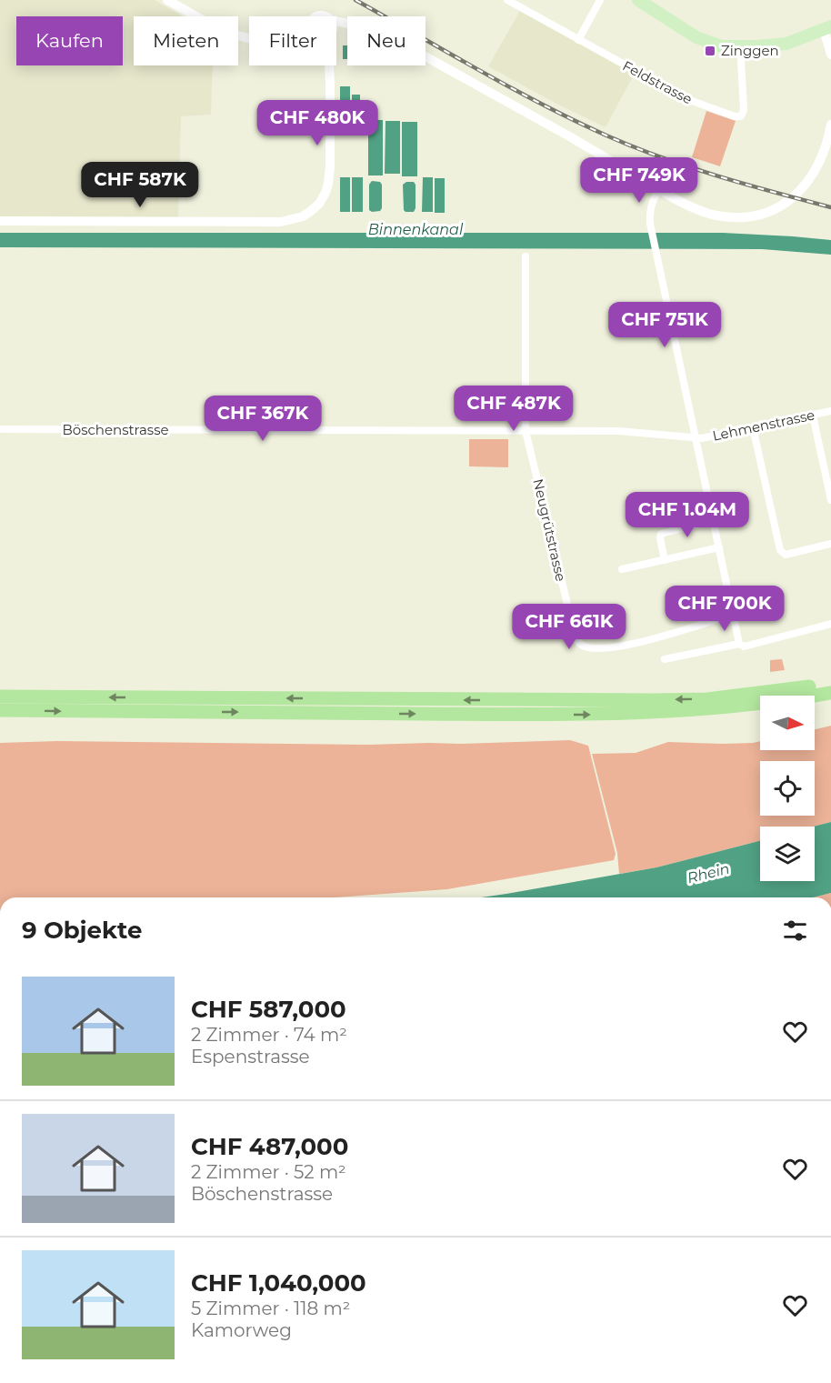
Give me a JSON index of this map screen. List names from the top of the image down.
{
  "streets": {
    "street": [
      "Feldstrasse",
      "Lehmenstrasse",
      "Böschenstrasse",
      "Neugrütstrasse"
    ]
  },
  "crossings": [
    ["Lehmenstrasse", "Böschenstrasse"],
    ["Lehmenstrasse", "Neugrütstrasse"],
    ["Böschenstrasse", "Neugrütstrasse"]
  ],
  "water": ["Binnenkanal", "Rhein"],
  "places": {
    "transit": ["Zinggen"]
  },
  "north": "right",
  "page": {
    "chip": [
      "Kaufen",
      "Mieten",
      "Filter",
      "Neu"
    ],
    "price": [
      "CHF 480K",
      "CHF 749K",
      "CHF 587K",
      "CHF 751K",
      "CHF 487K",
      "CHF 367K",
      "CHF 1.04M",
      "CHF 700K",
      "CHF 661K"
    ],
    "heading": "9 Objekte",
    "list": [
      {
        "name": "CHF 587,000",
        "note": "2 Zimmer · 74 m² · Espenstrasse"
      },
      {
        "name": "CHF 487,000",
        "note": "2 Zimmer · 52 m² · Böschenstrasse"
      },
      {
        "name": "CHF 1,040,000",
        "note": "5 Zimmer · 118 m² · Kamorweg"
      }
    ]
  }
}
